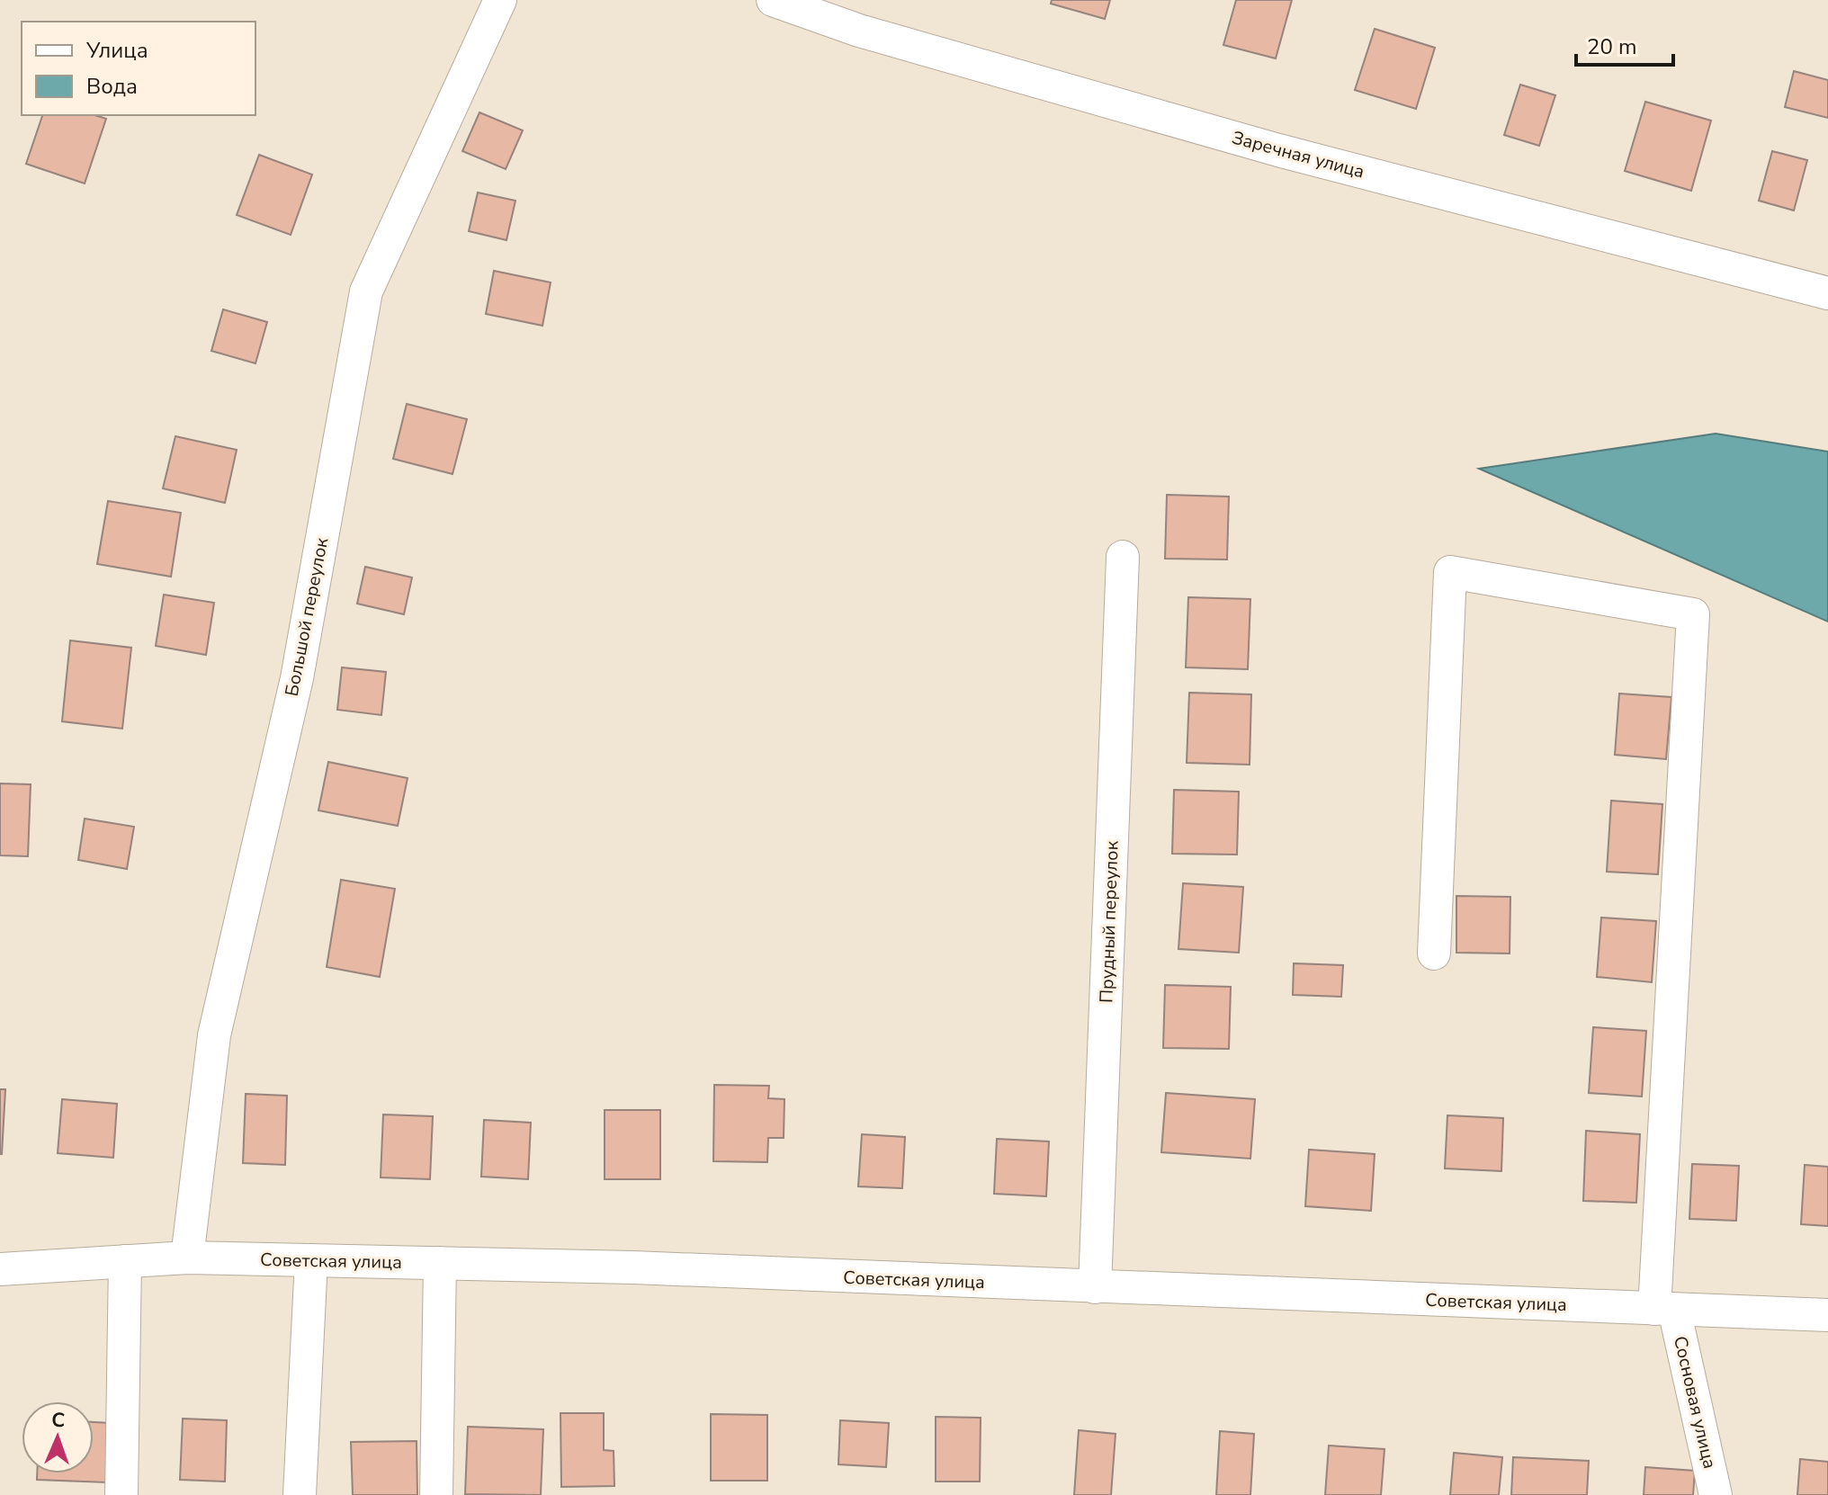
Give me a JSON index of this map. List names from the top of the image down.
{
  "streets": {
    "street": [
      "Заречная улица",
      "Большой переулок",
      "Прудный переулок",
      "Советская улица",
      "Сосновая улица"
    ]
  },
  "crossings": [
    ["Большой переулок", "Советская улица"],
    ["Прудный переулок", "Советская улица"],
    ["Советская улица", "Сосновая улица"]
  ],
  "legend": ["Улица", "Вода"],
  "scale_bar": "20 m",
  "north": "top"
}
